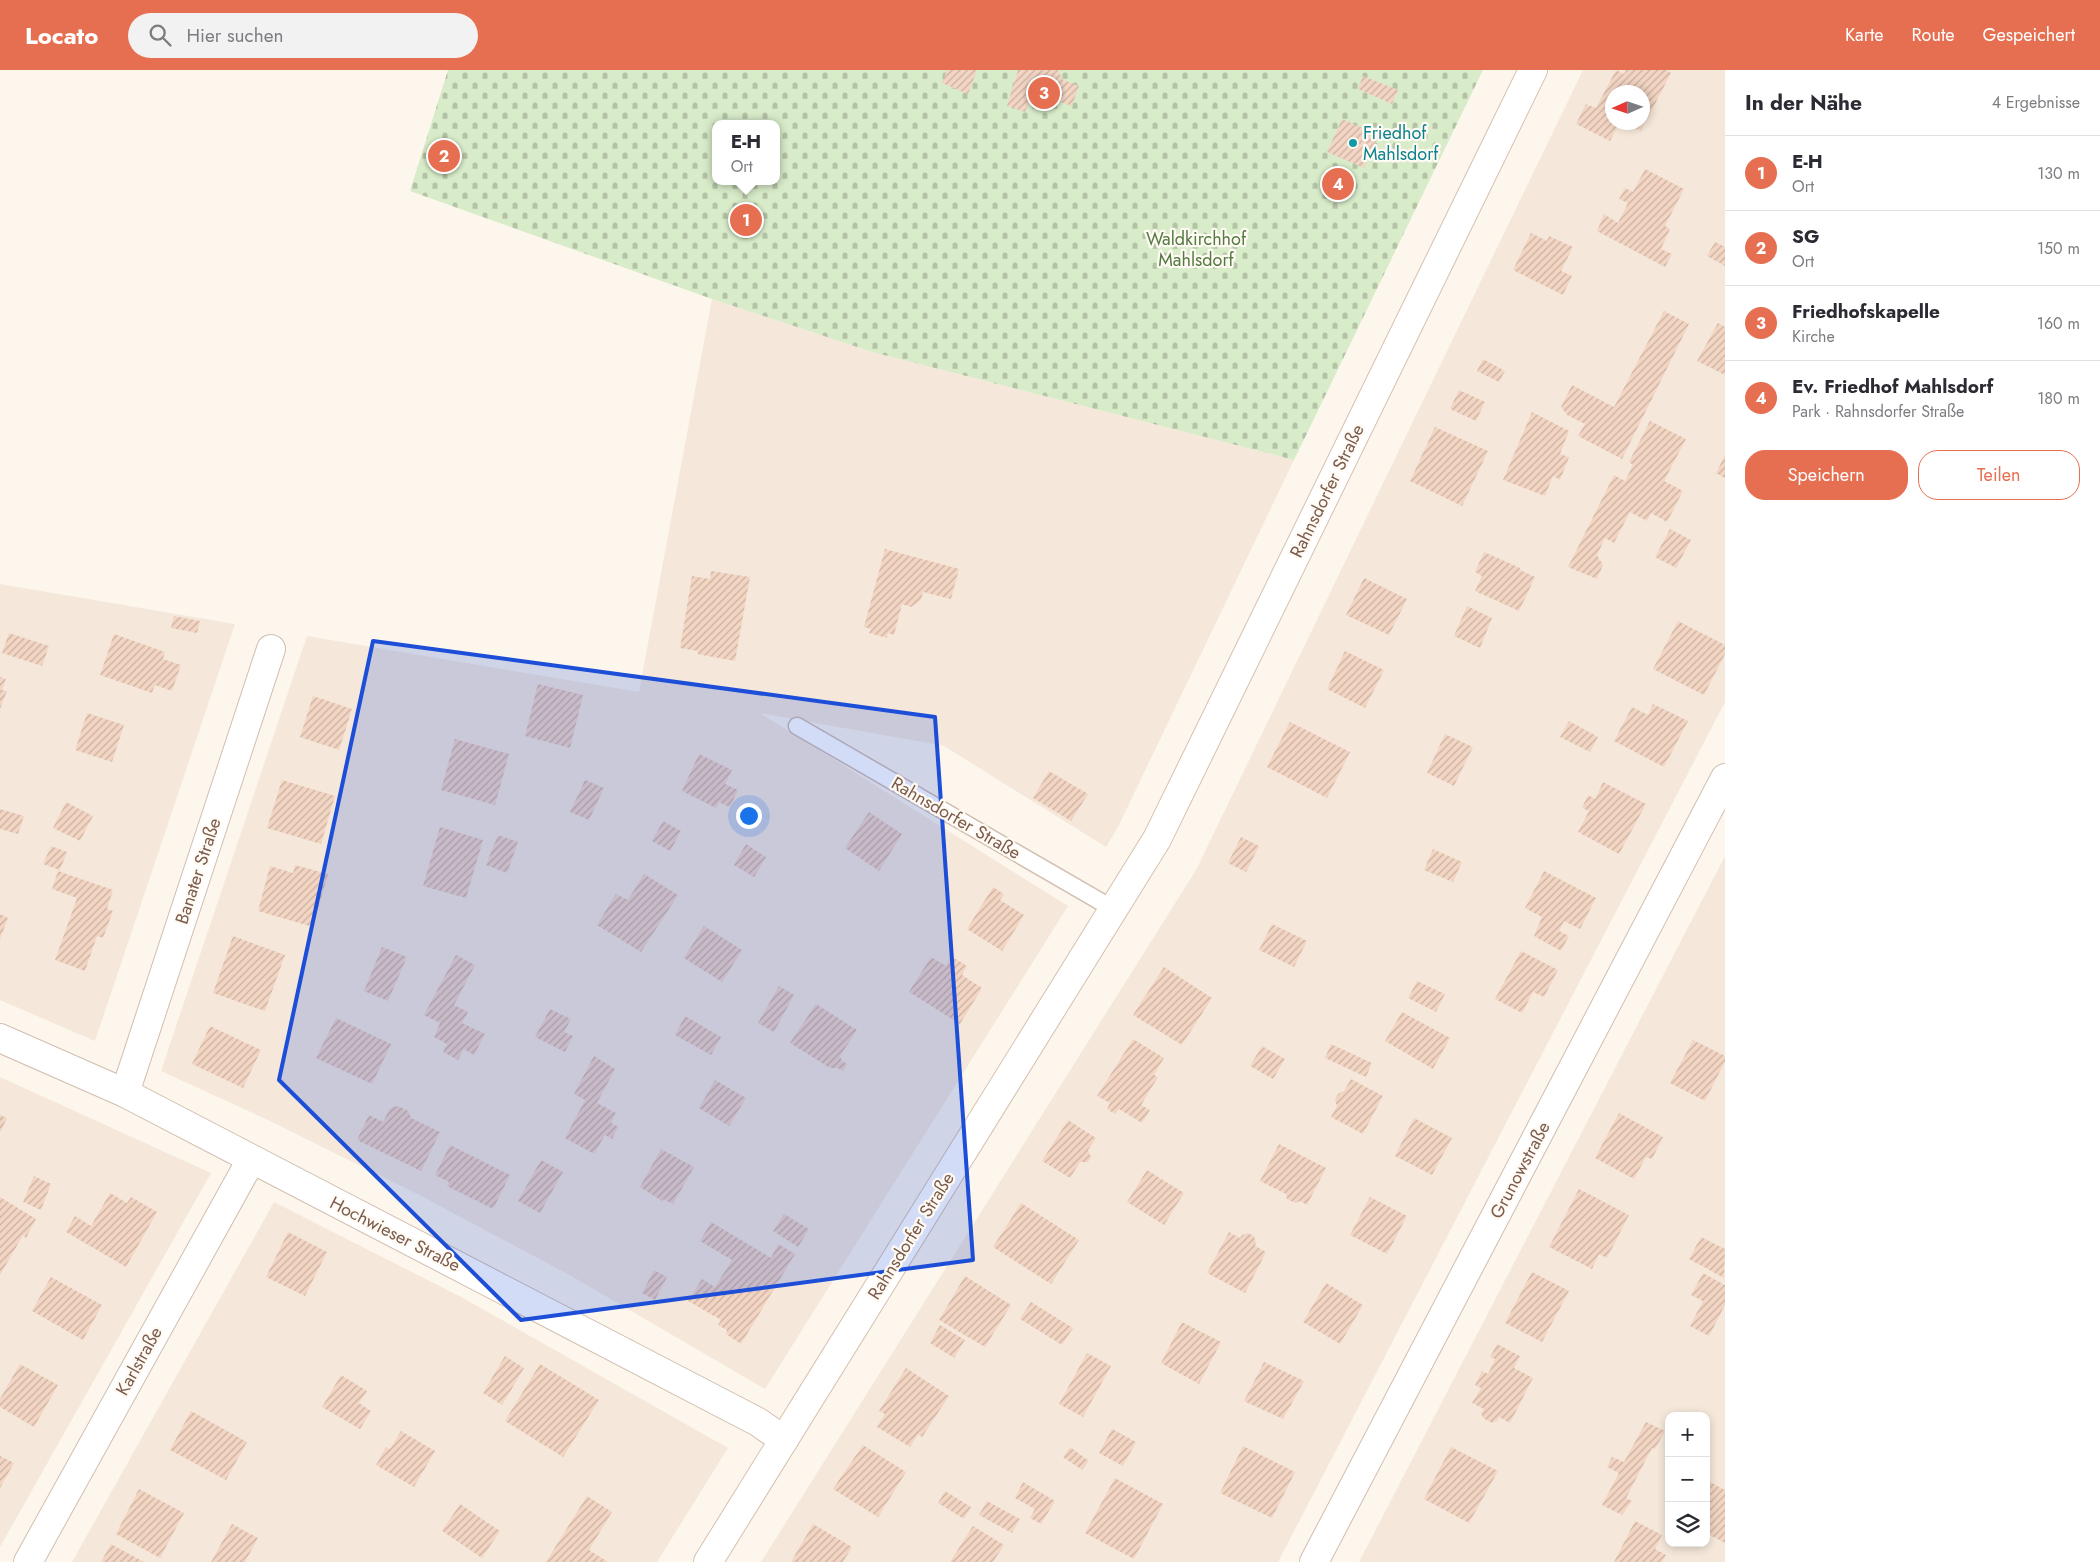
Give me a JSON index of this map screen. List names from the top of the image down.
{
  "streets": {
    "street": [
      "Rahnsdorfer Straße",
      "Banater Straße",
      "Grunowstraße",
      "Hochwieser Straße",
      "Karlstraße"
    ]
  },
  "crossings": [
    ["Rahnsdorfer Straße", "Hochwieser Straße"],
    ["Banater Straße", "Hochwieser Straße"],
    ["Hochwieser Straße", "Karlstraße"]
  ],
  "parks": ["Waldkirchhof Mahlsdorf"],
  "places": ["Friedhof Mahlsdorf"],
  "north": "left",
  "page": {
    "header": "Locato",
    "search": "Hier suchen",
    "nav": ["Karte", "Route", "Gespeichert"],
    "heading": ["In der Nähe", "4 Ergebnisse"],
    "pins": [
      "3",
      "2",
      "4",
      "1"
    ],
    "popup": ["E-H", "Ort"],
    "list": [
      {
        "mark": "1",
        "name": "E-H",
        "note": "Ort",
        "value": "130 m"
      },
      {
        "mark": "2",
        "name": "SG",
        "note": "Ort",
        "value": "150 m"
      },
      {
        "mark": "3",
        "name": "Friedhofskapelle",
        "note": "Kirche",
        "value": "160 m"
      },
      {
        "mark": "4",
        "name": "Ev. Friedhof Mahlsdorf",
        "note": "Park · Rahnsdorfer Straße",
        "value": "180 m"
      }
    ],
    "buttons": ["Speichern", "Teilen"],
    "map_buttons": ["+", "−"]
  }
}
